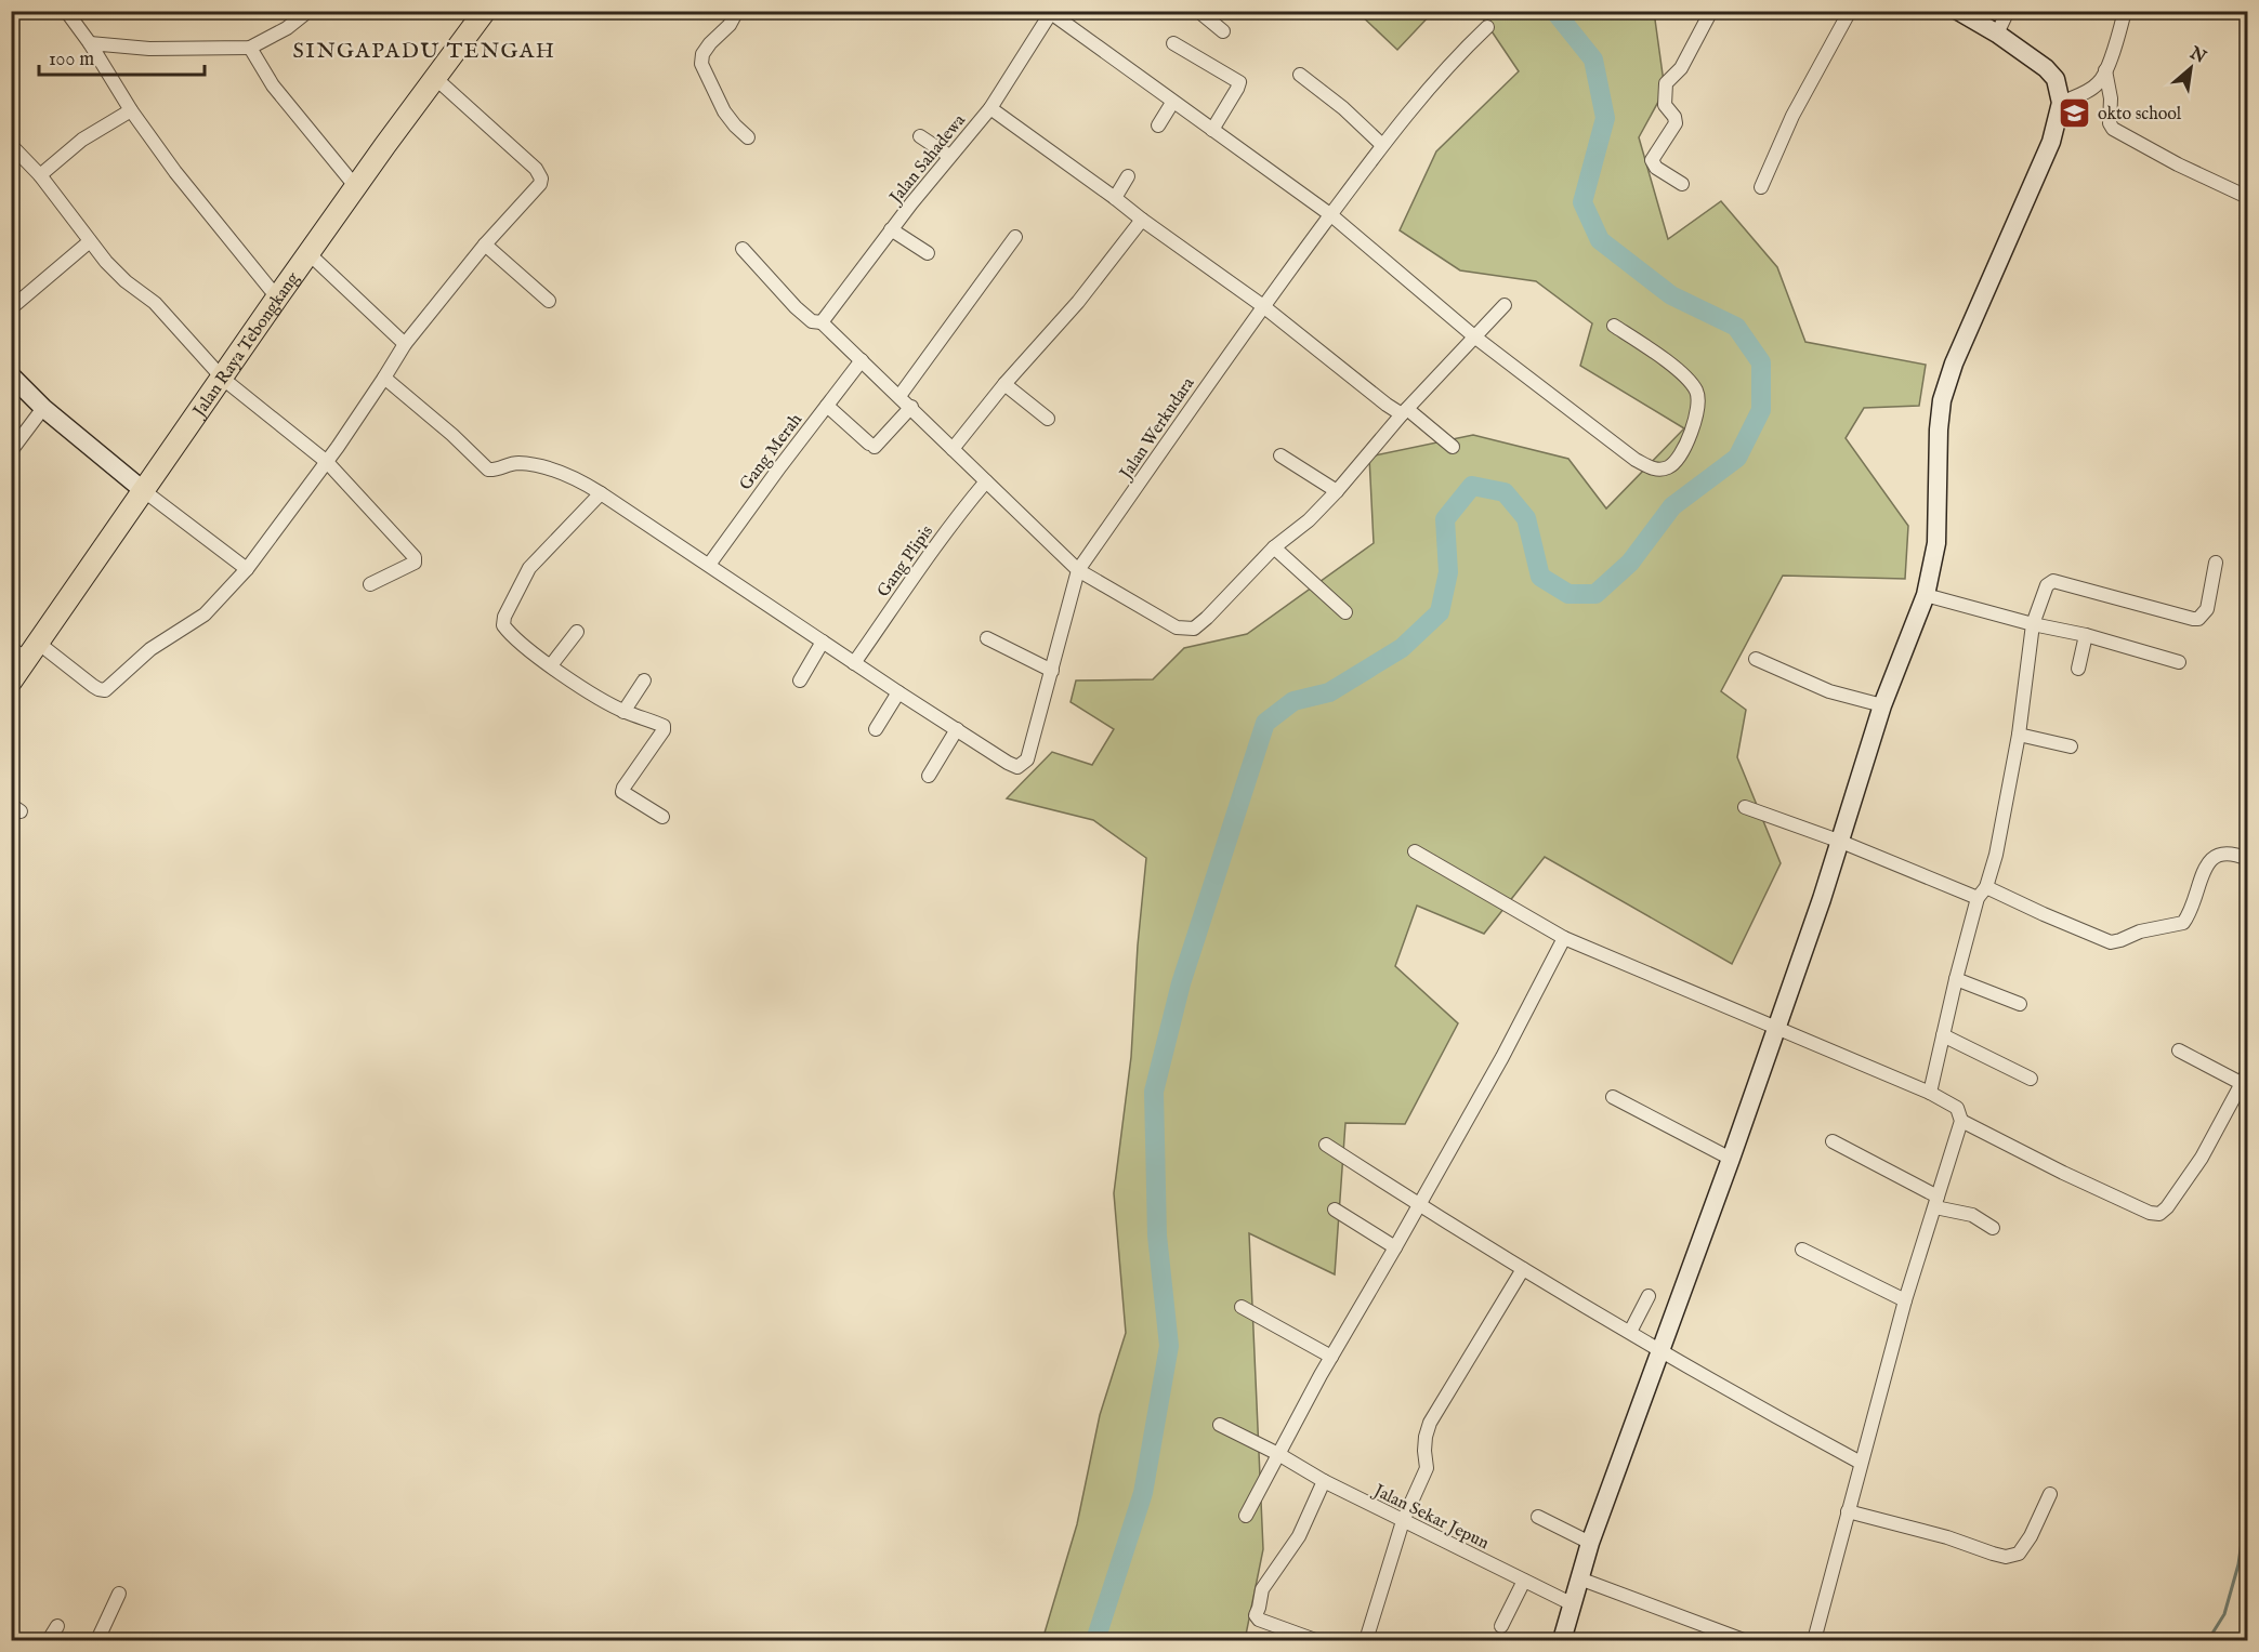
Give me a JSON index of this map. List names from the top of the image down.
{
  "streets": {
    "main road": ["Jalan Raya Tebongkang"],
    "street": [
      "Jalan Sahadewa",
      "Jalan Werkudara",
      "Gang Merah",
      "Gang Plipis",
      "Jalan Sekar Jepun"
    ]
  },
  "districts": ["SINGAPADU TENGAH"],
  "places": {
    "school or university": ["okto school"]
  },
  "scale_bar": "100 m",
  "north": "top right"
}
